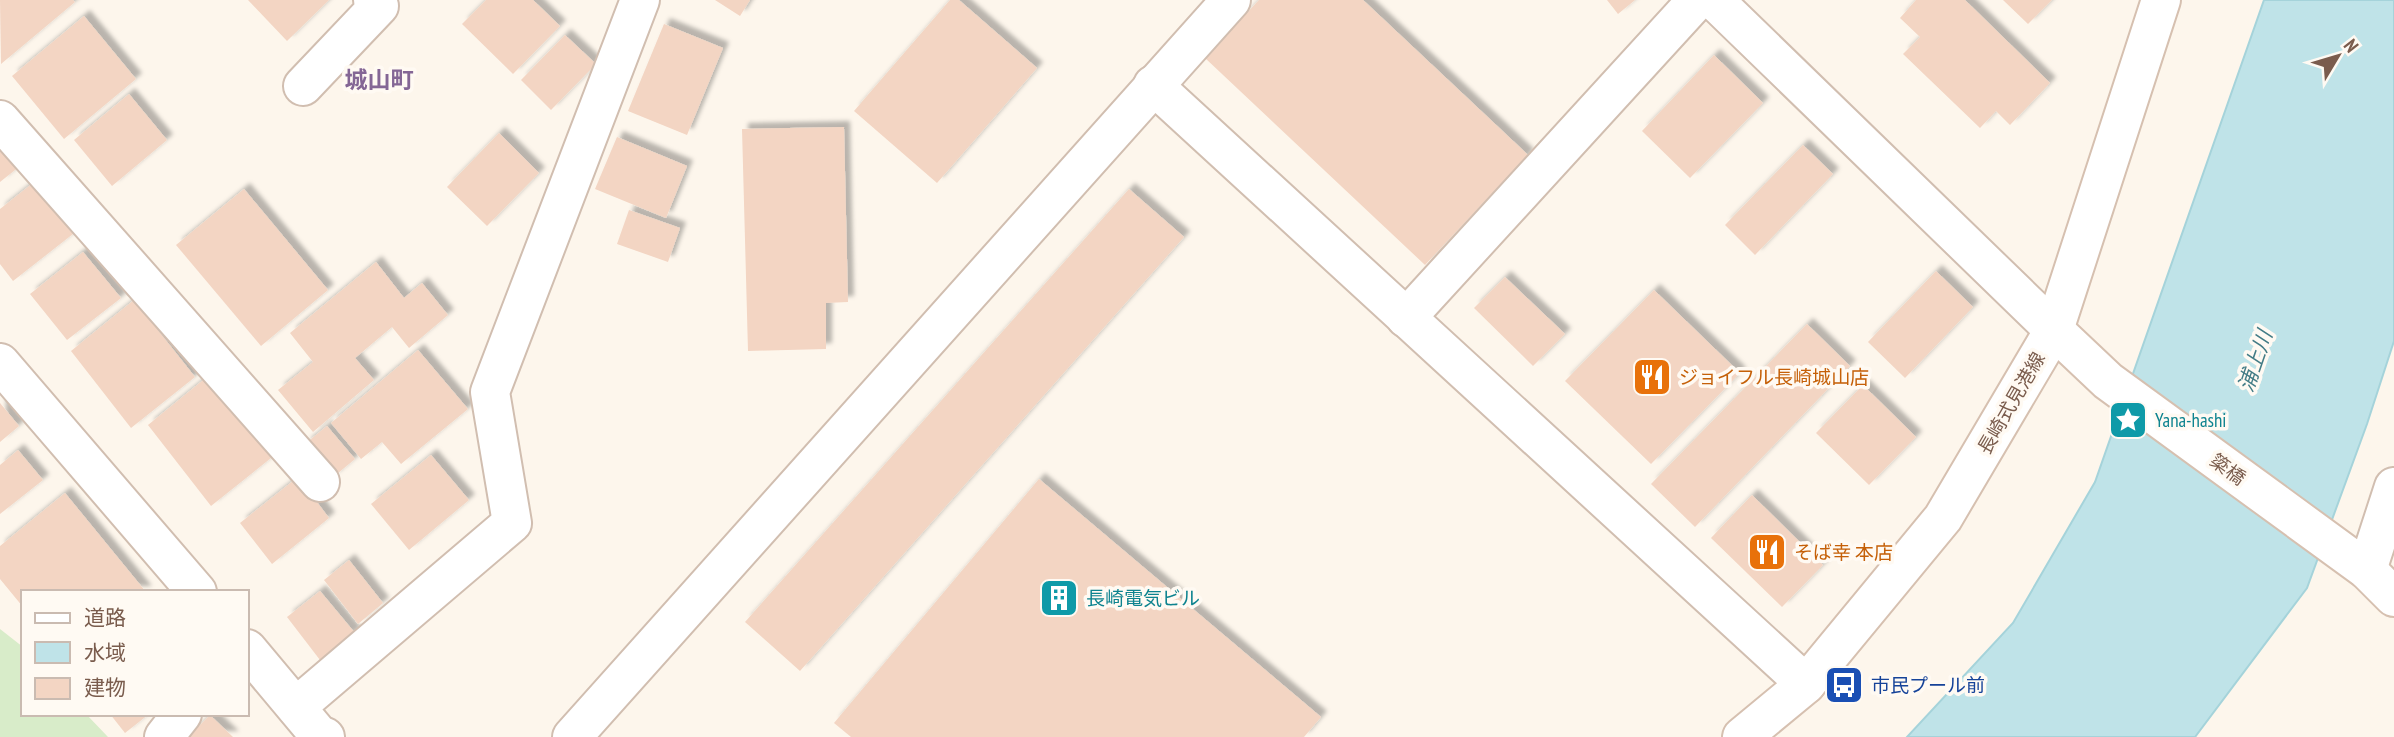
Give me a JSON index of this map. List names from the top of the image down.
{
  "streets": {
    "street": ["長崎式見港線", "簗橋"]
  },
  "crossings": [
    ["長崎式見港線", "簗橋"]
  ],
  "districts": ["城山町"],
  "water": ["浦上川"],
  "places": {
    "restaurant": ["ジョイフル長崎城山店", "そば幸 本店"],
    "place": ["Yana-hashi"],
    "building": ["長崎電気ビル"],
    "bus stop": ["市民プール前"]
  },
  "legend": ["道路", "水域", "建物"],
  "north": "top right"
}
